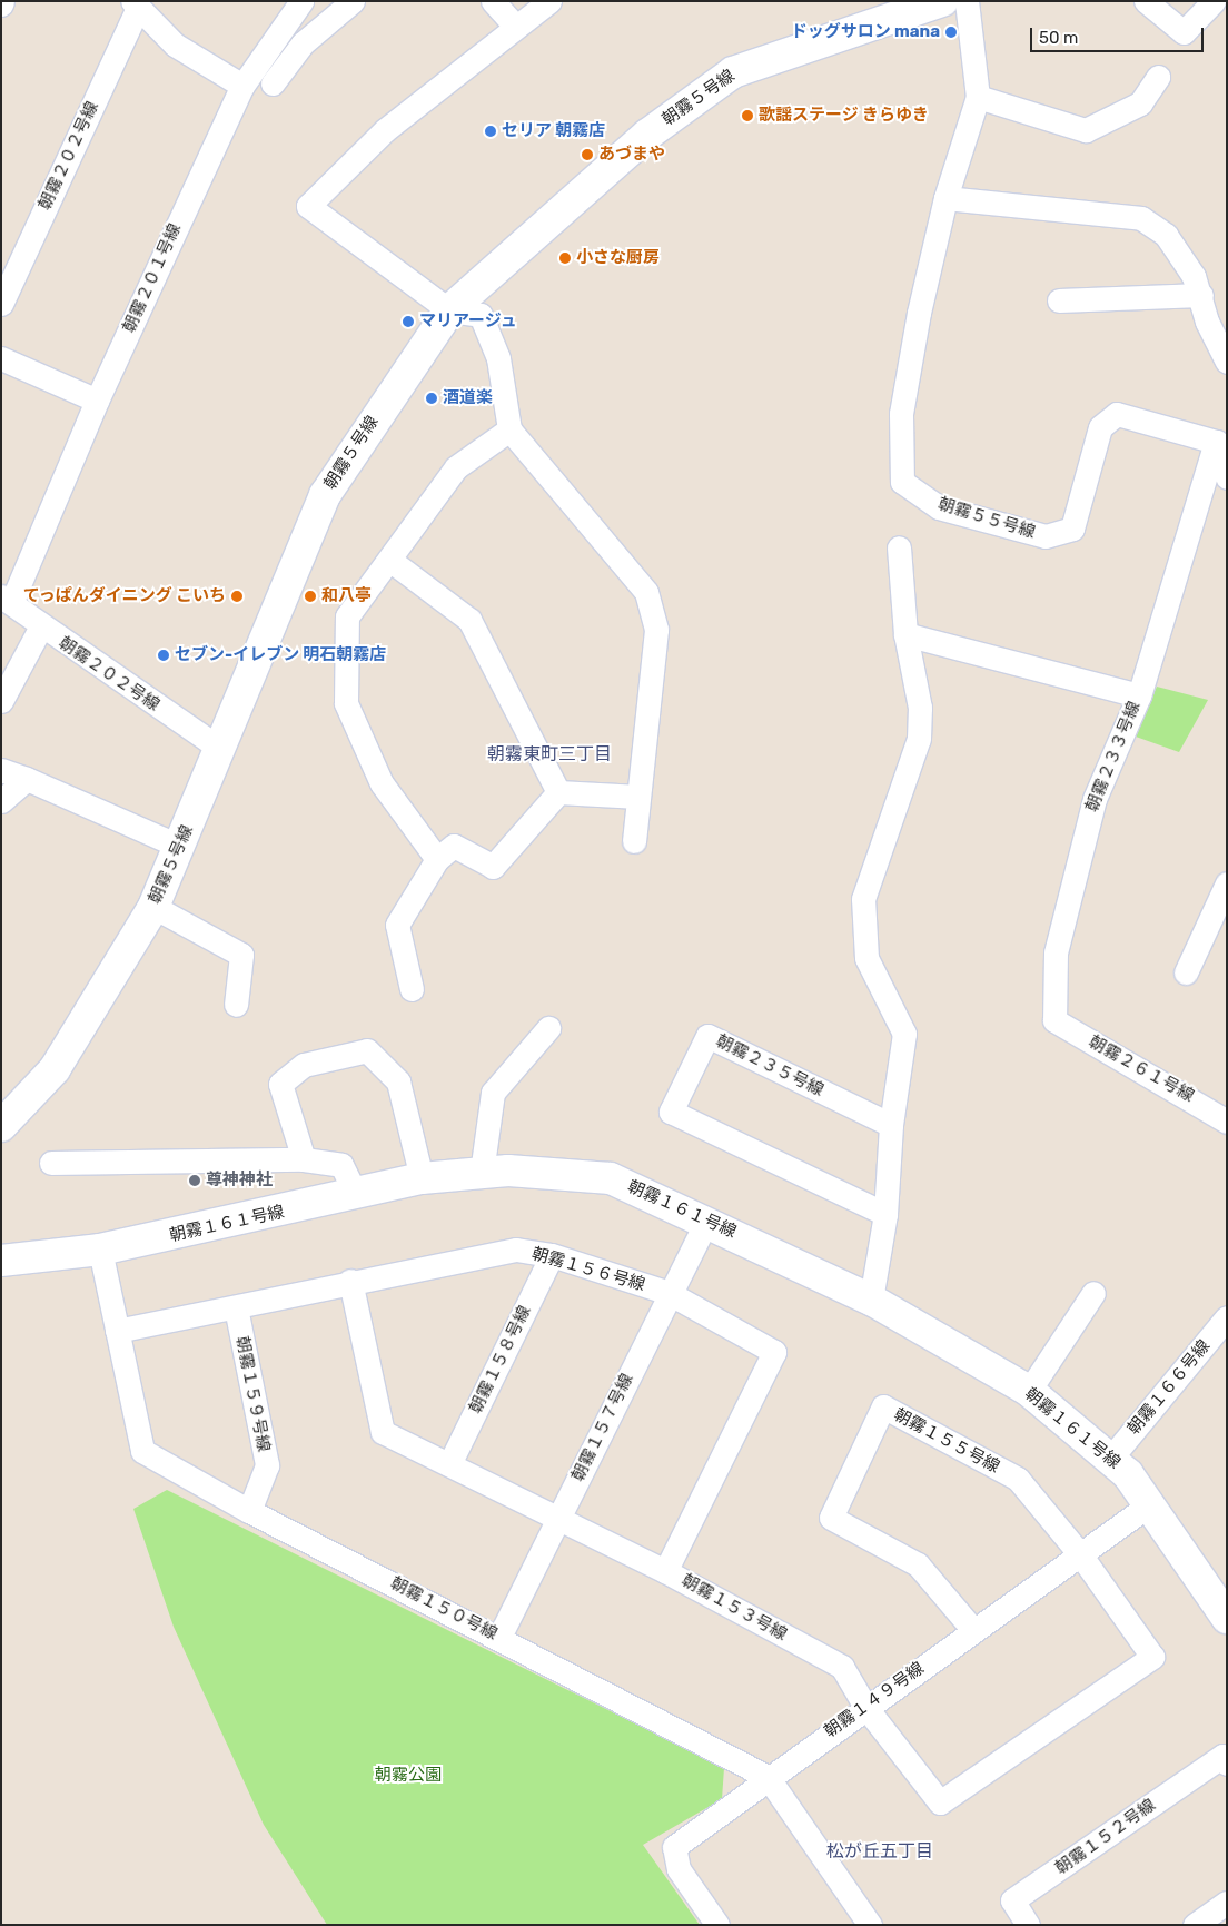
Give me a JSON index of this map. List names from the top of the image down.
{
  "streets": {
    "street": [
      "朝霧５号線",
      "朝霧２０２号線",
      "朝霧２０１号線",
      "朝霧５５号線",
      "朝霧２３３号線",
      "朝霧２３５号線",
      "朝霧２６１号線",
      "朝霧１６１号線",
      "朝霧１５６号線",
      "朝霧１５８号線",
      "朝霧１６６号線",
      "朝霧１５９号線",
      "朝霧１５７号線",
      "朝霧１５５号線",
      "朝霧１５３号線",
      "朝霧１５０号線",
      "朝霧１４９号線",
      "朝霧１５２号線"
    ]
  },
  "crossings": [
    ["朝霧５号線", "朝霧２０２号線"],
    ["朝霧２０２号線", "朝霧２０１号線"],
    ["朝霧２３３号線", "朝霧２６１号線"],
    ["朝霧１６１号線", "朝霧１６６号線"],
    ["朝霧１６１号線", "朝霧１５７号線"],
    ["朝霧１６１号線", "朝霧１５０号線"],
    ["朝霧１６１号線", "朝霧１４９号線"],
    ["朝霧１５６号線", "朝霧１５８号線"],
    ["朝霧１５６号線", "朝霧１５９号線"],
    ["朝霧１５６号線", "朝霧１５７号線"],
    ["朝霧１５６号線", "朝霧１５３号線"],
    ["朝霧１５６号線", "朝霧１５０号線"],
    ["朝霧１５８号線", "朝霧１５３号線"],
    ["朝霧１５９号線", "朝霧１５０号線"],
    ["朝霧１５７号線", "朝霧１５３号線"],
    ["朝霧１５７号線", "朝霧１５０号線"],
    ["朝霧１５５号線", "朝霧１５３号線"],
    ["朝霧１５５号線", "朝霧１４９号線"],
    ["朝霧１５３号線", "朝霧１４９号線"],
    ["朝霧１５０号線", "朝霧１４９号線"]
  ],
  "districts": ["朝霧東町三丁目", "松が丘五丁目"],
  "parks": ["朝霧公園"],
  "places": [
    "ドッグサロン mana",
    "歌謡ステージ きらゆき",
    "セリア 朝霧店",
    "あづまや",
    "小さな厨房",
    "マリアージュ",
    "酒道楽",
    "てっぱんダイニング こいち",
    "和八亭",
    "セブン-イレブン 明石朝霧店",
    "尊神神社"
  ],
  "scale_bar": "50 m"
}
